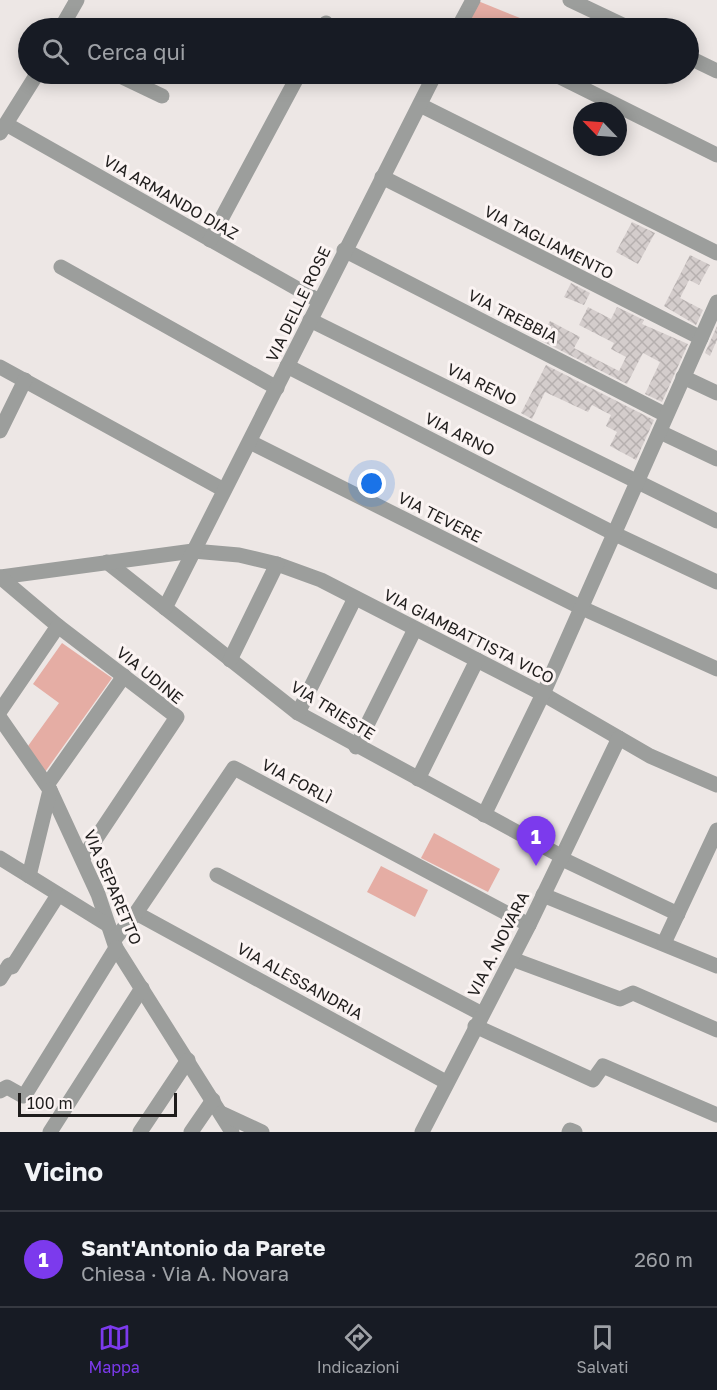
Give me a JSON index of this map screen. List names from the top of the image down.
{
  "streets": {
    "street": [
      "VIA ARMANDO DIAZ",
      "VIA TAGLIAMENTO",
      "VIA DELLE ROSE",
      "VIA TREBBIA",
      "VIA RENO",
      "VIA ARNO",
      "VIA TEVERE",
      "VIA GIAMBATTISTA VICO",
      "VIA UDINE",
      "VIA TRIESTE",
      "VIA FORLÌ",
      "VIA SEPARETTO",
      "VIA A. NOVARA",
      "VIA ALESSANDRIA"
    ]
  },
  "crossings": [
    ["VIA ARMANDO DIAZ", "VIA DELLE ROSE"],
    ["VIA TAGLIAMENTO", "VIA DELLE ROSE"],
    ["VIA DELLE ROSE", "VIA TREBBIA"],
    ["VIA DELLE ROSE", "VIA RENO"],
    ["VIA DELLE ROSE", "VIA ARNO"],
    ["VIA DELLE ROSE", "VIA TEVERE"],
    ["VIA DELLE ROSE", "VIA GIAMBATTISTA VICO"],
    ["VIA DELLE ROSE", "VIA TRIESTE"],
    ["VIA GIAMBATTISTA VICO", "VIA UDINE"],
    ["VIA GIAMBATTISTA VICO", "VIA TRIESTE"],
    ["VIA GIAMBATTISTA VICO", "VIA A. NOVARA"],
    ["VIA UDINE", "VIA SEPARETTO"],
    ["VIA TRIESTE", "VIA A. NOVARA"],
    ["VIA FORLÌ", "VIA SEPARETTO"],
    ["VIA FORLÌ", "VIA A. NOVARA"],
    ["VIA FORLÌ", "VIA ALESSANDRIA"],
    ["VIA A. NOVARA", "VIA ALESSANDRIA"]
  ],
  "scale_bar": "100 m",
  "north": "top left",
  "page": {
    "search": "Cerca qui",
    "pins": "1",
    "scale": "100 m",
    "heading": "Vicino",
    "list": [
      {
        "mark": "1",
        "name": "Sant'Antonio da Parete",
        "note": "Chiesa · Via A. Novara",
        "value": "260 m"
      }
    ],
    "nav": ["Mappa", "Indicazioni", "Salvati"]
  }
}
